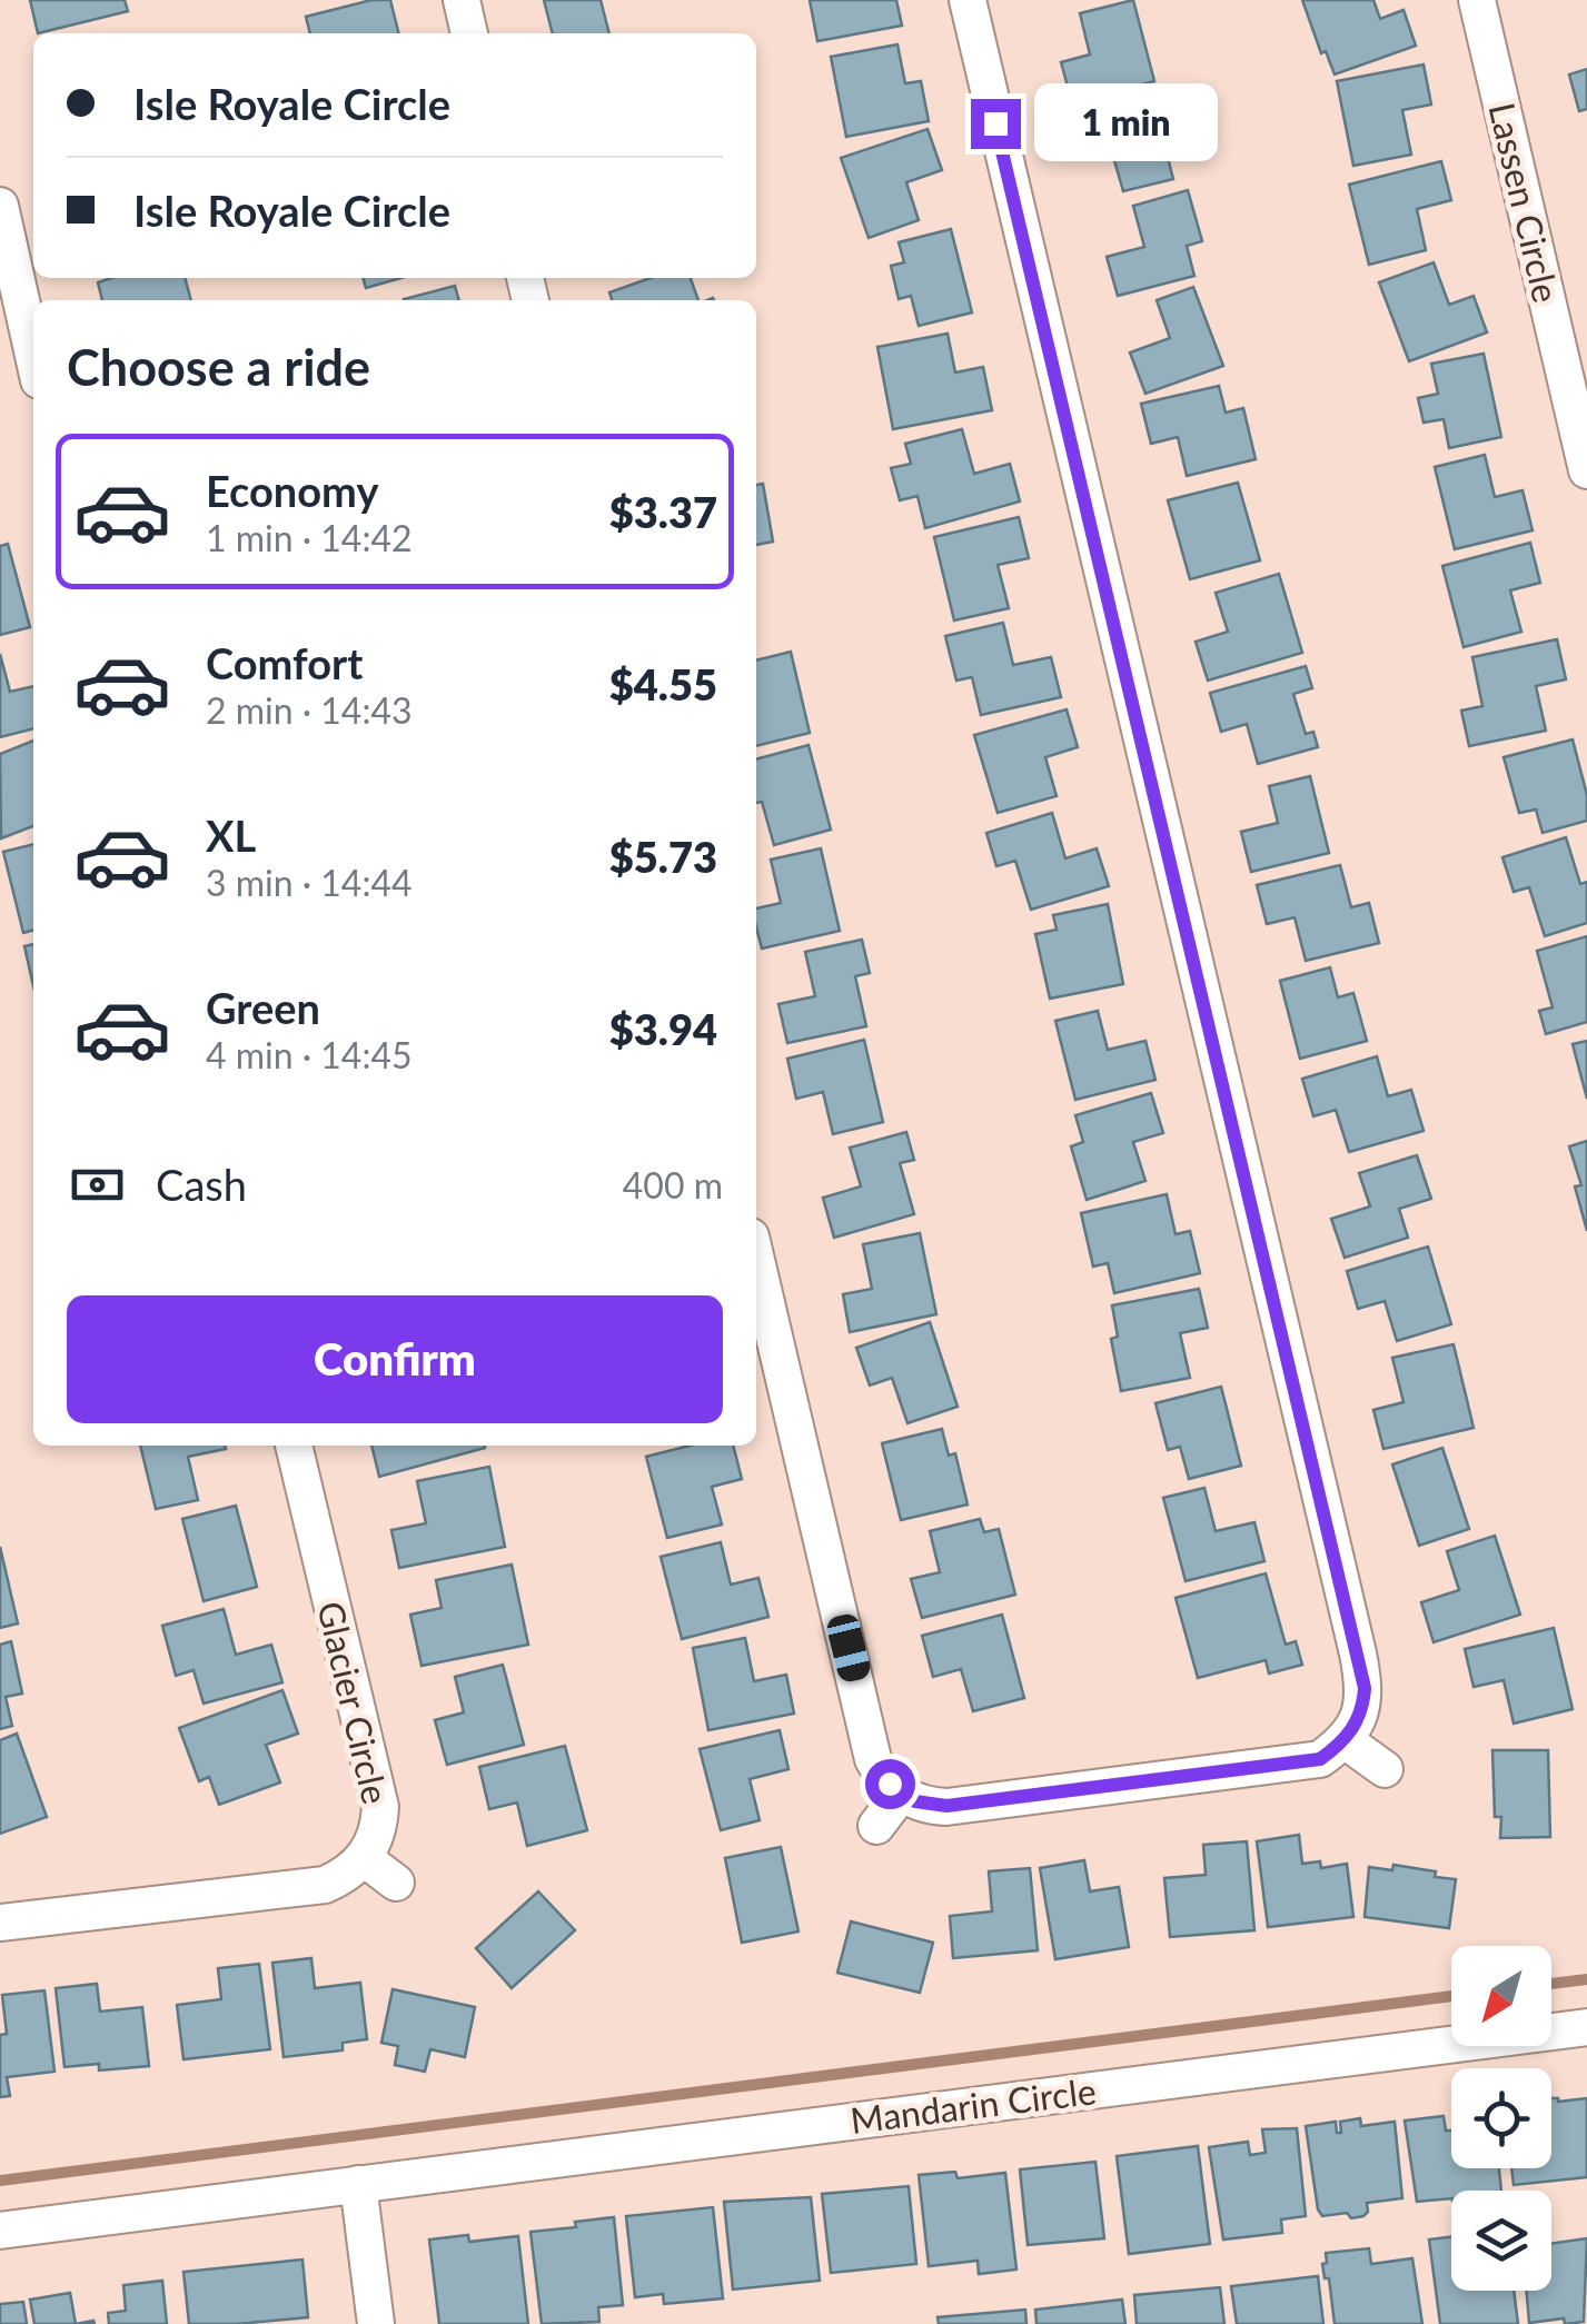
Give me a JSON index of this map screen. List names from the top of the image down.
{
  "streets": {
    "street": ["Lassen Circle", "Glacier Circle", "Mandarin Circle"]
  },
  "north": "bottom left",
  "page": {
    "banner": ["Isle Royale Circle", "Isle Royale Circle"],
    "bubble": "1 min",
    "heading": "Choose a ride",
    "list": [
      {
        "name": "Economy",
        "note": "1 min · 14:42",
        "value": "$3.37"
      },
      {
        "name": "Comfort",
        "note": "2 min · 14:43",
        "value": "$4.55"
      },
      {
        "name": "XL",
        "note": "3 min · 14:44",
        "value": "$5.73"
      },
      {
        "name": "Green",
        "note": "4 min · 14:45",
        "value": "$3.94"
      }
    ],
    "pay": ["Cash", "400 m"],
    "buttons": "Confirm"
  }
}
